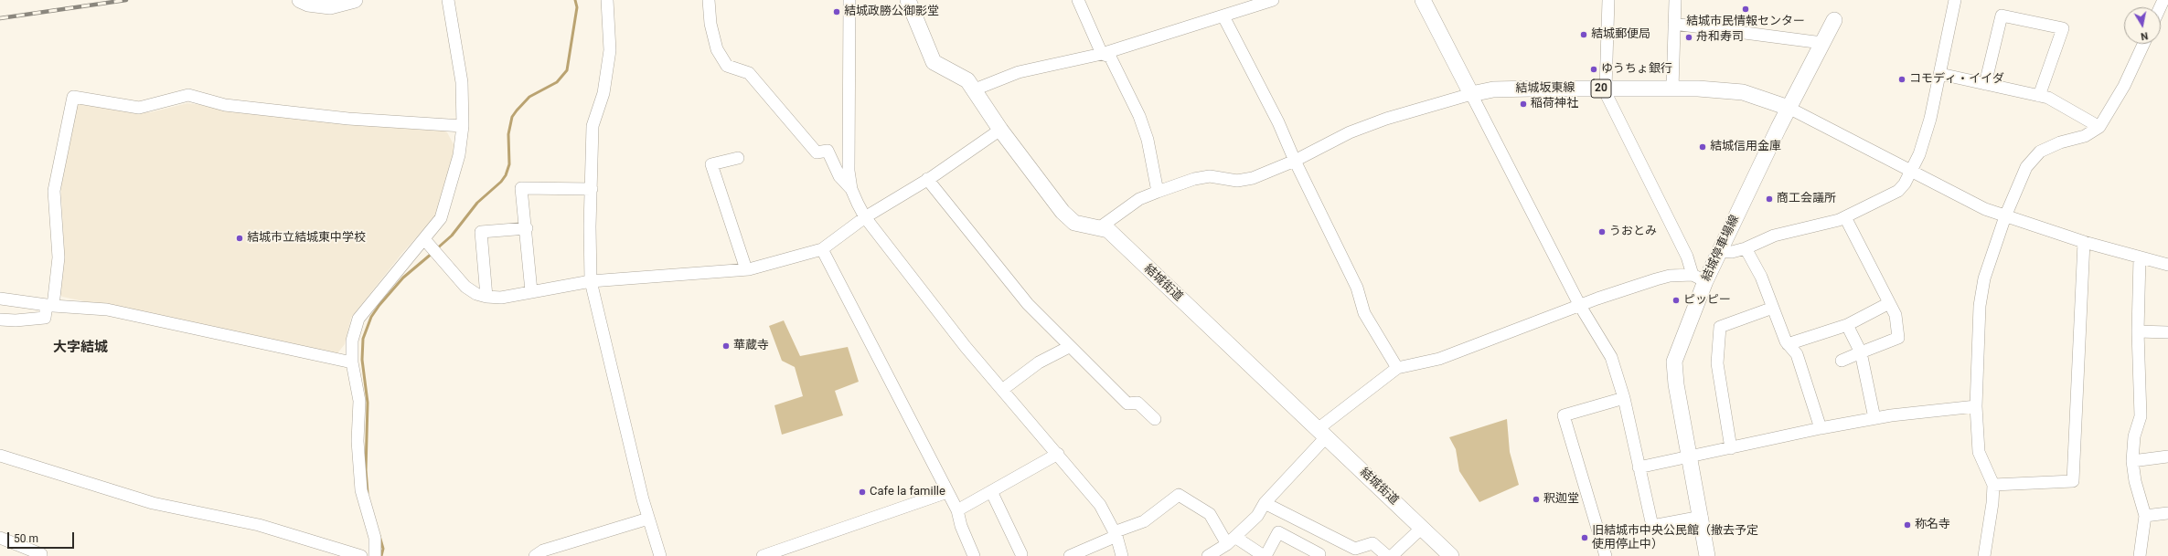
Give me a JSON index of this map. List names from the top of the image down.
{
  "streets": {
    "main road": [
      "結城坂東線",
      "20",
      "結城停車場線",
      "結城街道"
    ]
  },
  "crossings": [
    ["結城坂東線", "結城停車場線"]
  ],
  "districts": ["大字結城"],
  "places": [
    "結城市民情報センター",
    "結城政勝公御影堂",
    "結城郵便局",
    "舟和寿司",
    "ゆうちょ銀行",
    "コモディ・イイダ",
    "稲荷神社",
    "結城信用金庫",
    "商工会議所",
    "うおとみ",
    "結城市立結城東中学校",
    "ピッピー",
    "華蔵寺",
    "Cafe la famille",
    "釈迦堂",
    "称名寺",
    "旧結城市中央公民館（撤去予定 使用停止中）"
  ],
  "scale_bar": "50 m",
  "north": "bottom"
}
